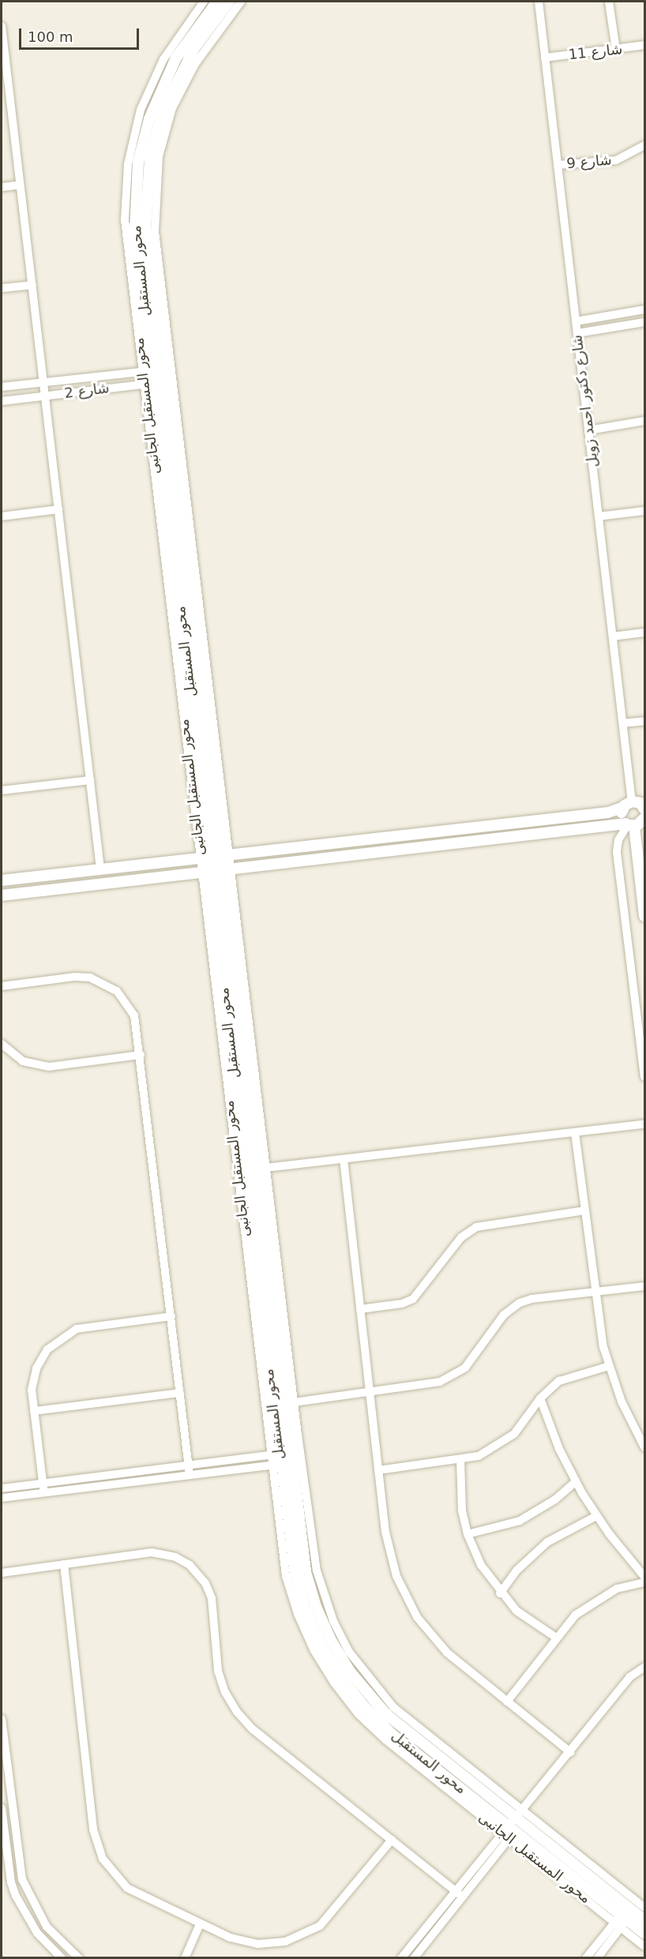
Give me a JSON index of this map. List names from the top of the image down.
{
  "streets": {
    "street": [
      "شارع 11",
      "شارع 9",
      "محور المستقبل",
      "شارع 2",
      "شارع دكتور احمد زويل",
      "محور المستقبل الجانبى"
    ]
  },
  "crossings": [
    ["شارع 11", "شارع دكتور احمد زويل"],
    ["شارع 9", "شارع دكتور احمد زويل"],
    ["محور المستقبل", "شارع 2"],
    ["محور المستقبل", "محور المستقبل الجانبى"],
    ["شارع 2", "محور المستقبل الجانبى"]
  ],
  "scale_bar": "100 m"
}
